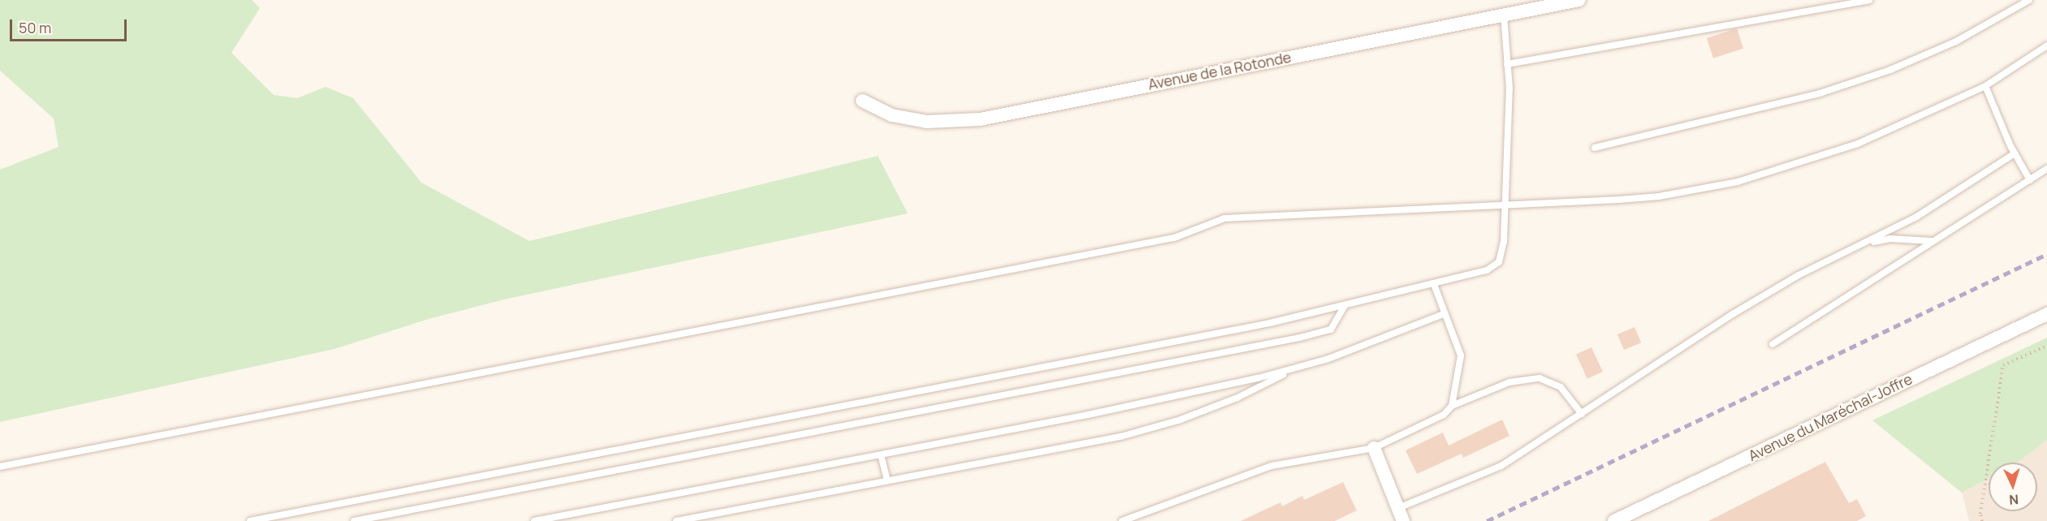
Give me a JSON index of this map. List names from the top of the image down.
{
  "streets": {
    "street": ["Avenue de la Rotonde", "Avenue du Maréchal-Joffre"]
  },
  "scale_bar": "50 m",
  "north": "bottom"
}
